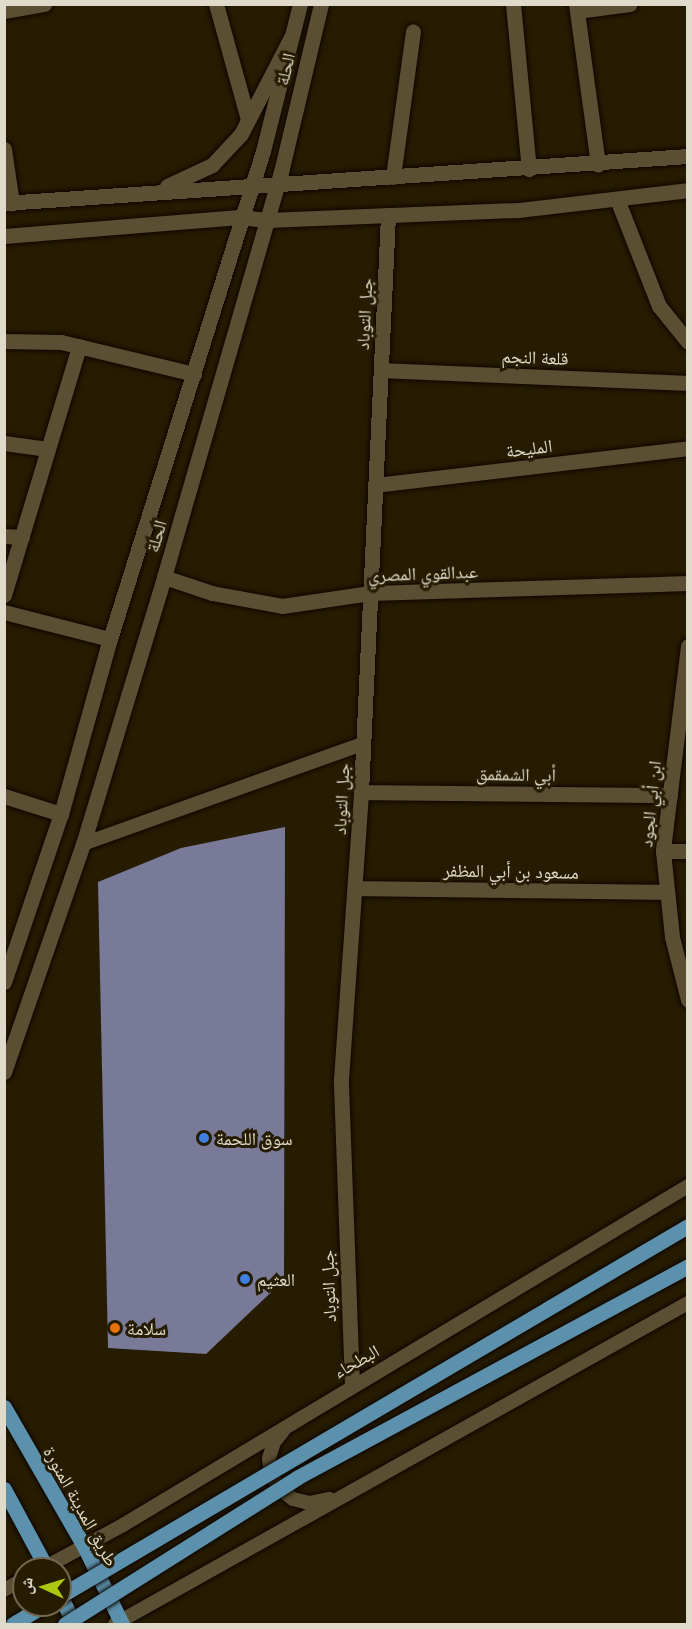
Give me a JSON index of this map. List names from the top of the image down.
{
  "streets": {
    "main road": ["طريق المدينة المنورة"],
    "street": [
      "الحلة",
      "جبل التوباد",
      "قلعة النجم",
      "المليحة",
      "عبدالقوي المصري",
      "أبي الشمقمق",
      "ابن أبي الجود",
      "مسعود بن أبي المظفر"
    ],
    "lane": ["البطحاء"]
  },
  "crossings": [
    ["الحلة", "عبدالقوي المصري"],
    ["جبل التوباد", "قلعة النجم"],
    ["جبل التوباد", "المليحة"],
    ["جبل التوباد", "عبدالقوي المصري"],
    ["جبل التوباد", "أبي الشمقمق"],
    ["جبل التوباد", "مسعود بن أبي المظفر"],
    ["جبل التوباد", "البطحاء"],
    ["أبي الشمقمق", "ابن أبي الجود"],
    ["ابن أبي الجود", "مسعود بن أبي المظفر"],
    ["البطحاء", "طريق المدينة المنورة"]
  ],
  "places": ["سوق اللحمة", "العثيم", "سلامة"],
  "north": "left"
}
